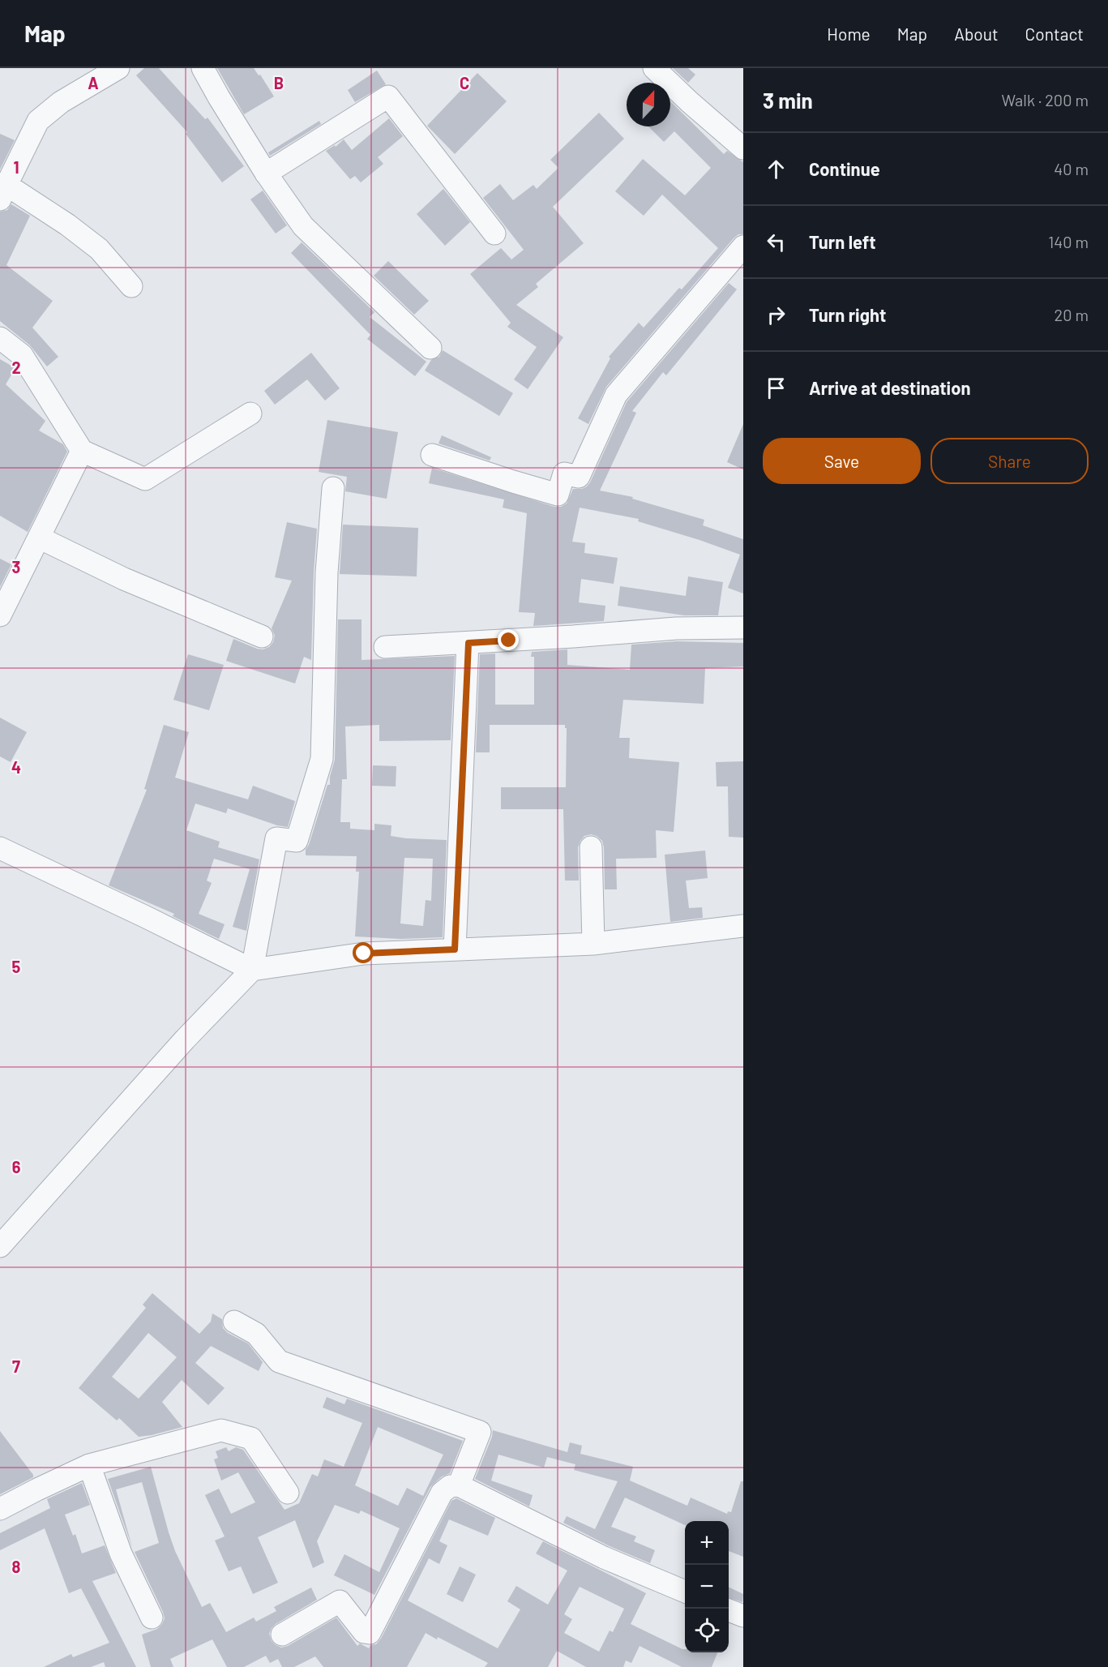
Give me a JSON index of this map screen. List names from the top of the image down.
{
  "north": "top",
  "page": {
    "header": "Map",
    "nav": [
      "Home",
      "Map",
      "About",
      "Contact"
    ],
    "heading": ["3 min", "Walk · 200 m"],
    "list": [
      ["Continue", "40 m"],
      ["Turn left", "140 m"],
      ["Turn right", "20 m"],
      "Arrive at destination"
    ],
    "buttons": ["Save", "Share"],
    "map_buttons": ["+", "−"]
  },
  "grid": {
    "columns": ["A", "B", "C"],
    "rows": [
      "1",
      "2",
      "3",
      "4",
      "5",
      "6",
      "7",
      "8"
    ]
  }
}
